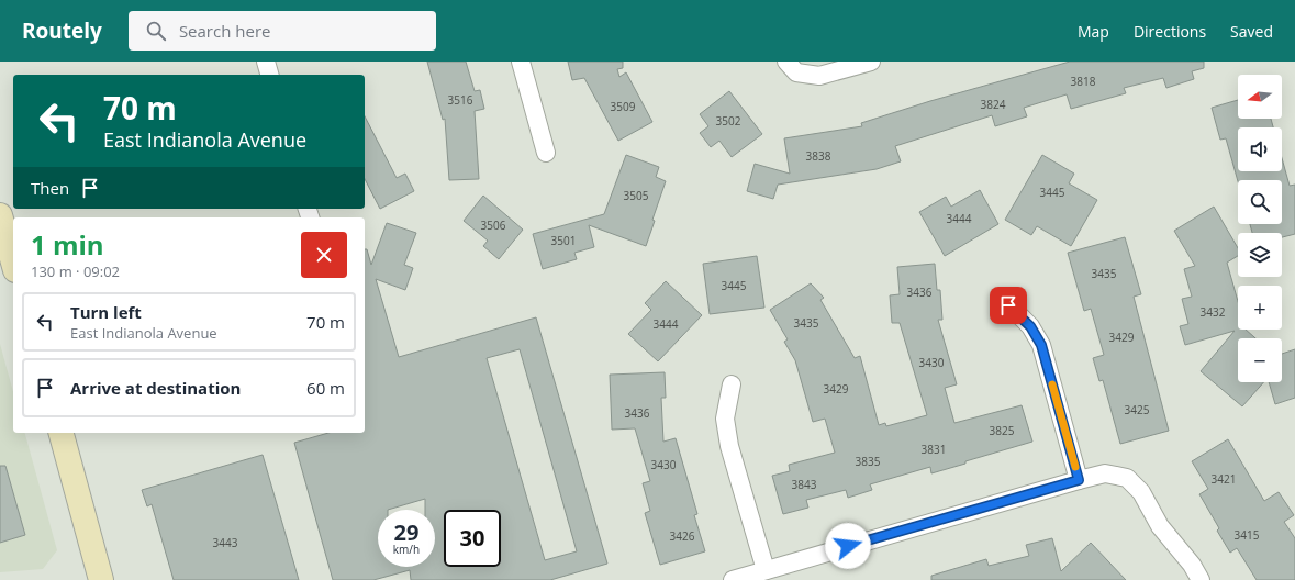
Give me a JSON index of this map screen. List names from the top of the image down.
{
  "house_numbers": [
    "3818",
    "3516",
    "3824",
    "3509",
    "3502",
    "3838",
    "3445",
    "3505",
    "3444",
    "3506",
    "3501",
    "3435",
    "3445",
    "3436",
    "3432",
    "3435",
    "3444",
    "3429",
    "3430",
    "3429",
    "3425",
    "3436",
    "3825",
    "3831",
    "3835",
    "3430",
    "3421",
    "3843",
    "3415",
    "3426",
    "3443"
  ],
  "north": "left",
  "page": {
    "header": "Routely",
    "search": "Search here",
    "nav": ["Map", "Directions", "Saved"],
    "map_buttons": ["+", "−"],
    "turn": ["70 m", "East Indianola Avenue"],
    "then": "Then",
    "heading": ["1 min", "130 m · 09:02"],
    "list": [
      {
        "name": "Turn left",
        "note": "East Indianola Avenue",
        "value": "70 m"
      },
      {
        "name": "Arrive at destination",
        "value": "60 m"
      }
    ],
    "speed": "29 km/h",
    "limit": "30"
  }
}
